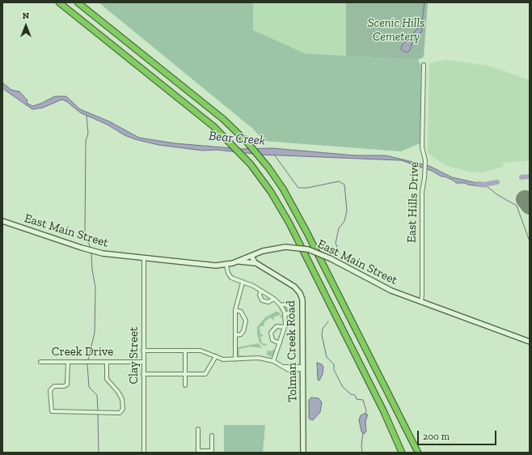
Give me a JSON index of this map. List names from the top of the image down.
{
  "streets": {
    "street": [
      "East Hills Drive",
      "East Main Street",
      "Tolman Creek Road",
      "Creek Drive",
      "Clay Street"
    ]
  },
  "crossings": [
    ["East Hills Drive", "East Main Street"],
    ["East Main Street", "Tolman Creek Road"],
    ["East Main Street", "Clay Street"],
    ["Creek Drive", "Clay Street"]
  ],
  "water": ["Bear Creek"],
  "parks": ["Scenic Hills Cemetery"],
  "scale_bar": "200 m",
  "north": "top"
}
